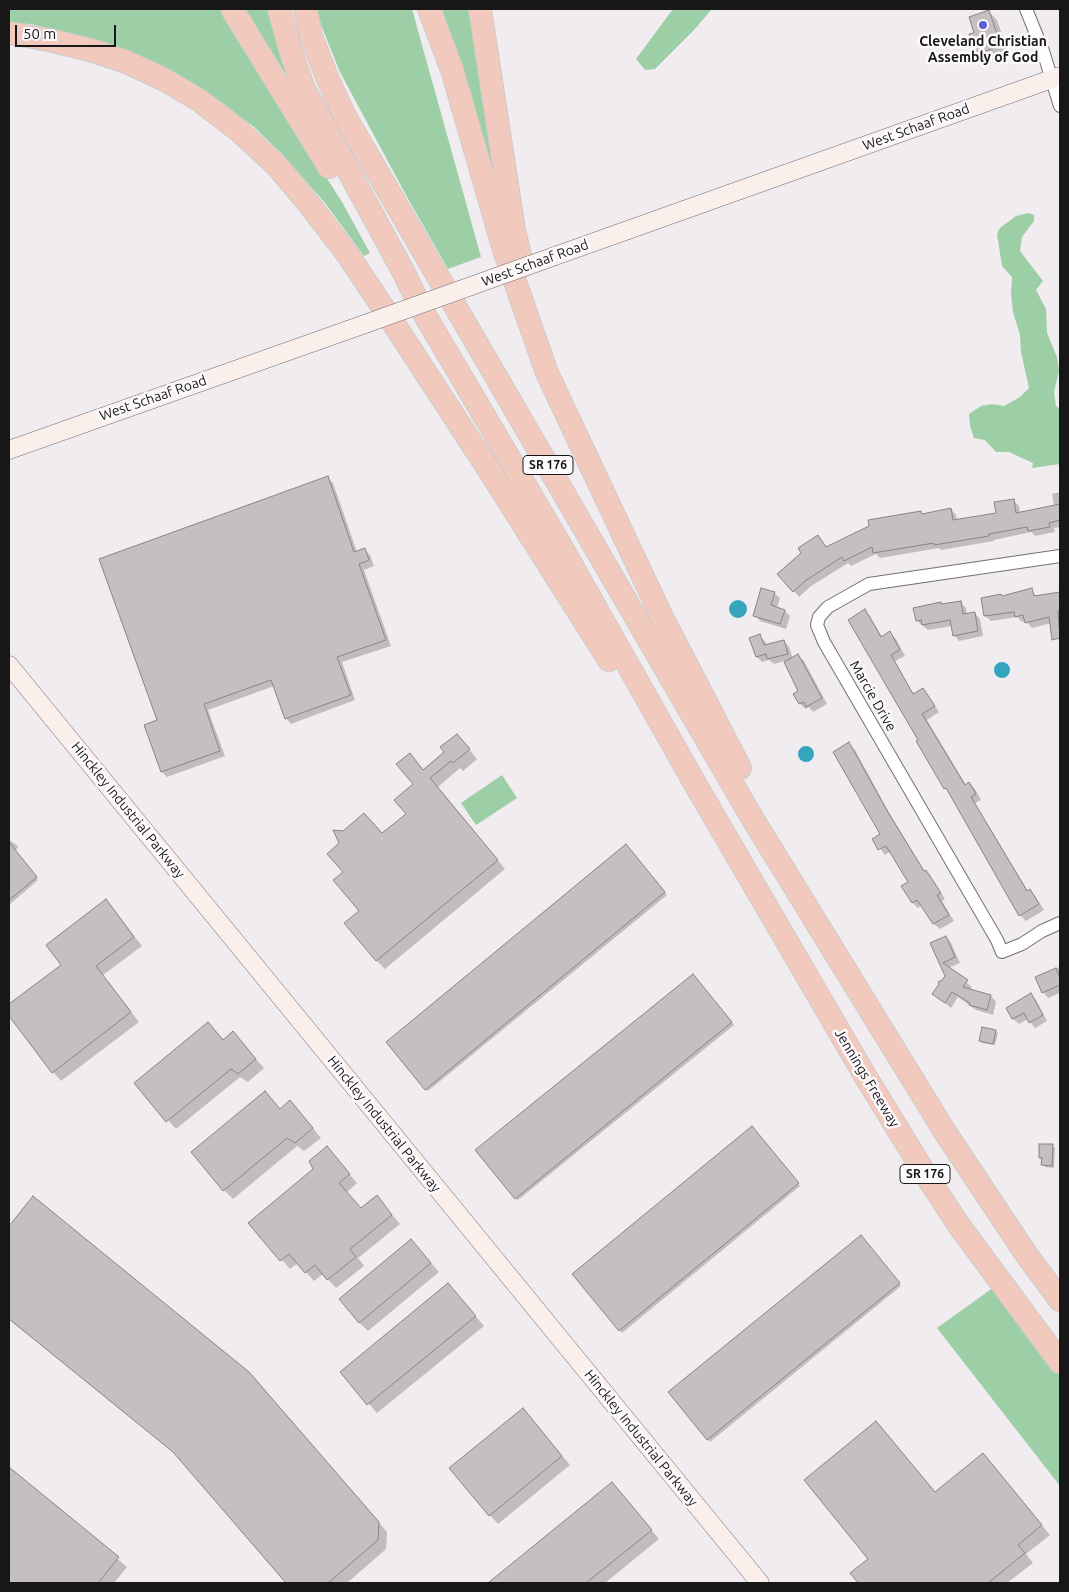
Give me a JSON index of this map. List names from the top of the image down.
{
  "streets": {
    "highway": ["SR 176", "Jennings Freeway"],
    "street": ["West Schaaf Road", "Marcie Drive", "Hinckley Industrial Parkway"]
  },
  "crossings": [
    ["SR 176", "Jennings Freeway"]
  ],
  "places": ["Cleveland Christian Assembly of God"],
  "scale_bar": "50 m"
}
